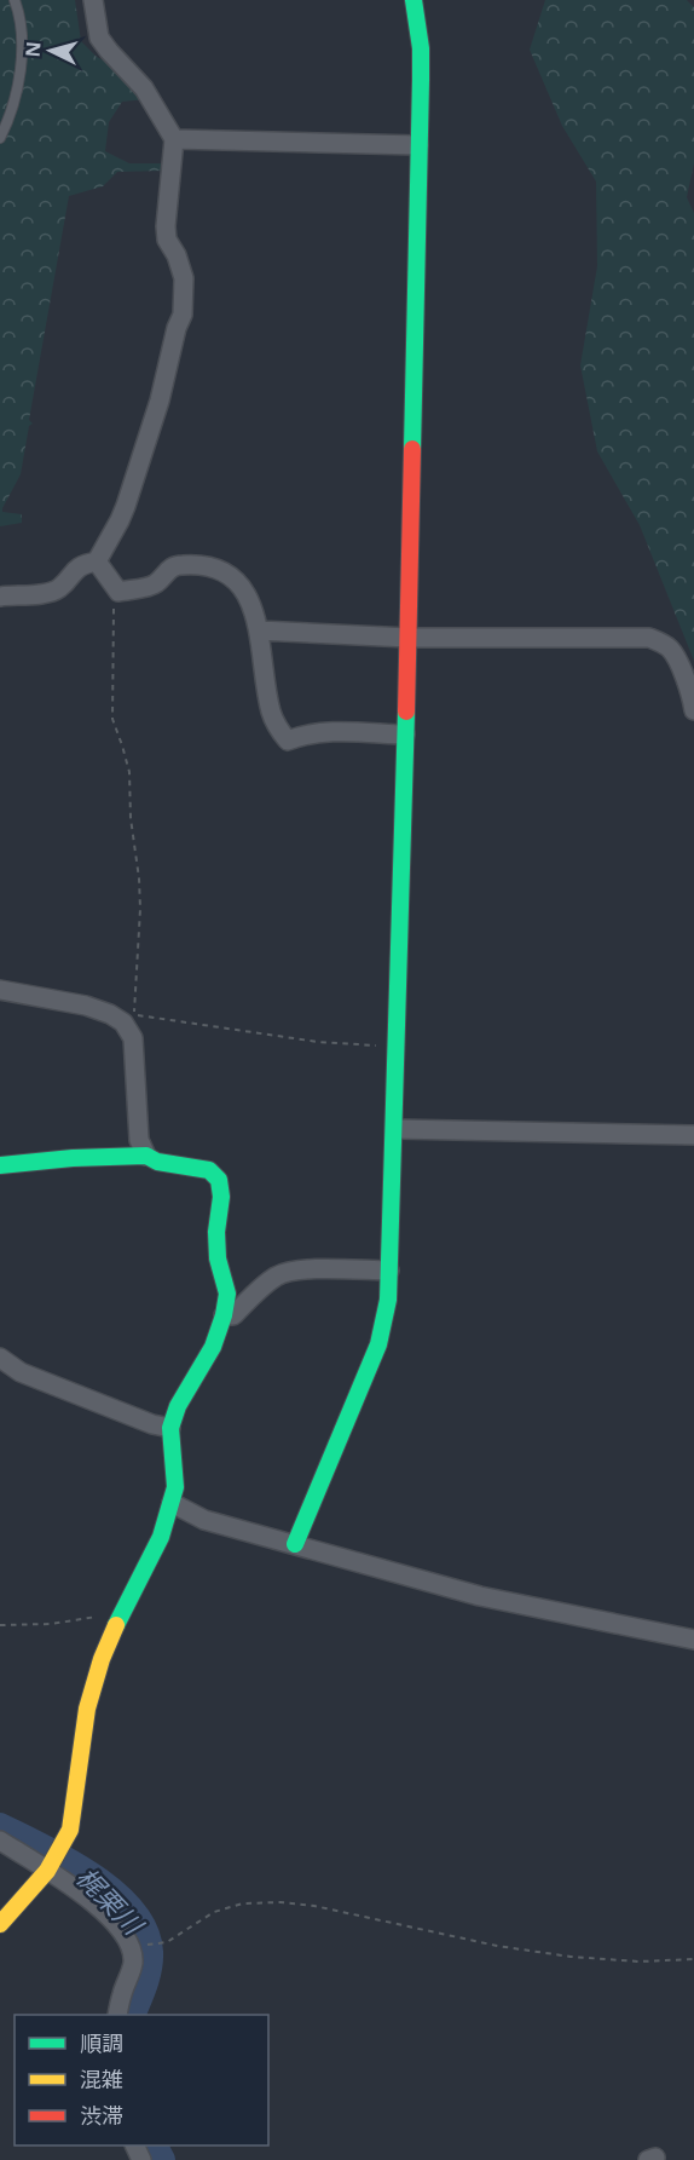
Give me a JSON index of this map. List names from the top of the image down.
{
  "water": ["梶栗川"],
  "legend": ["順調", "混雑", "渋滞"],
  "north": "left"
}
